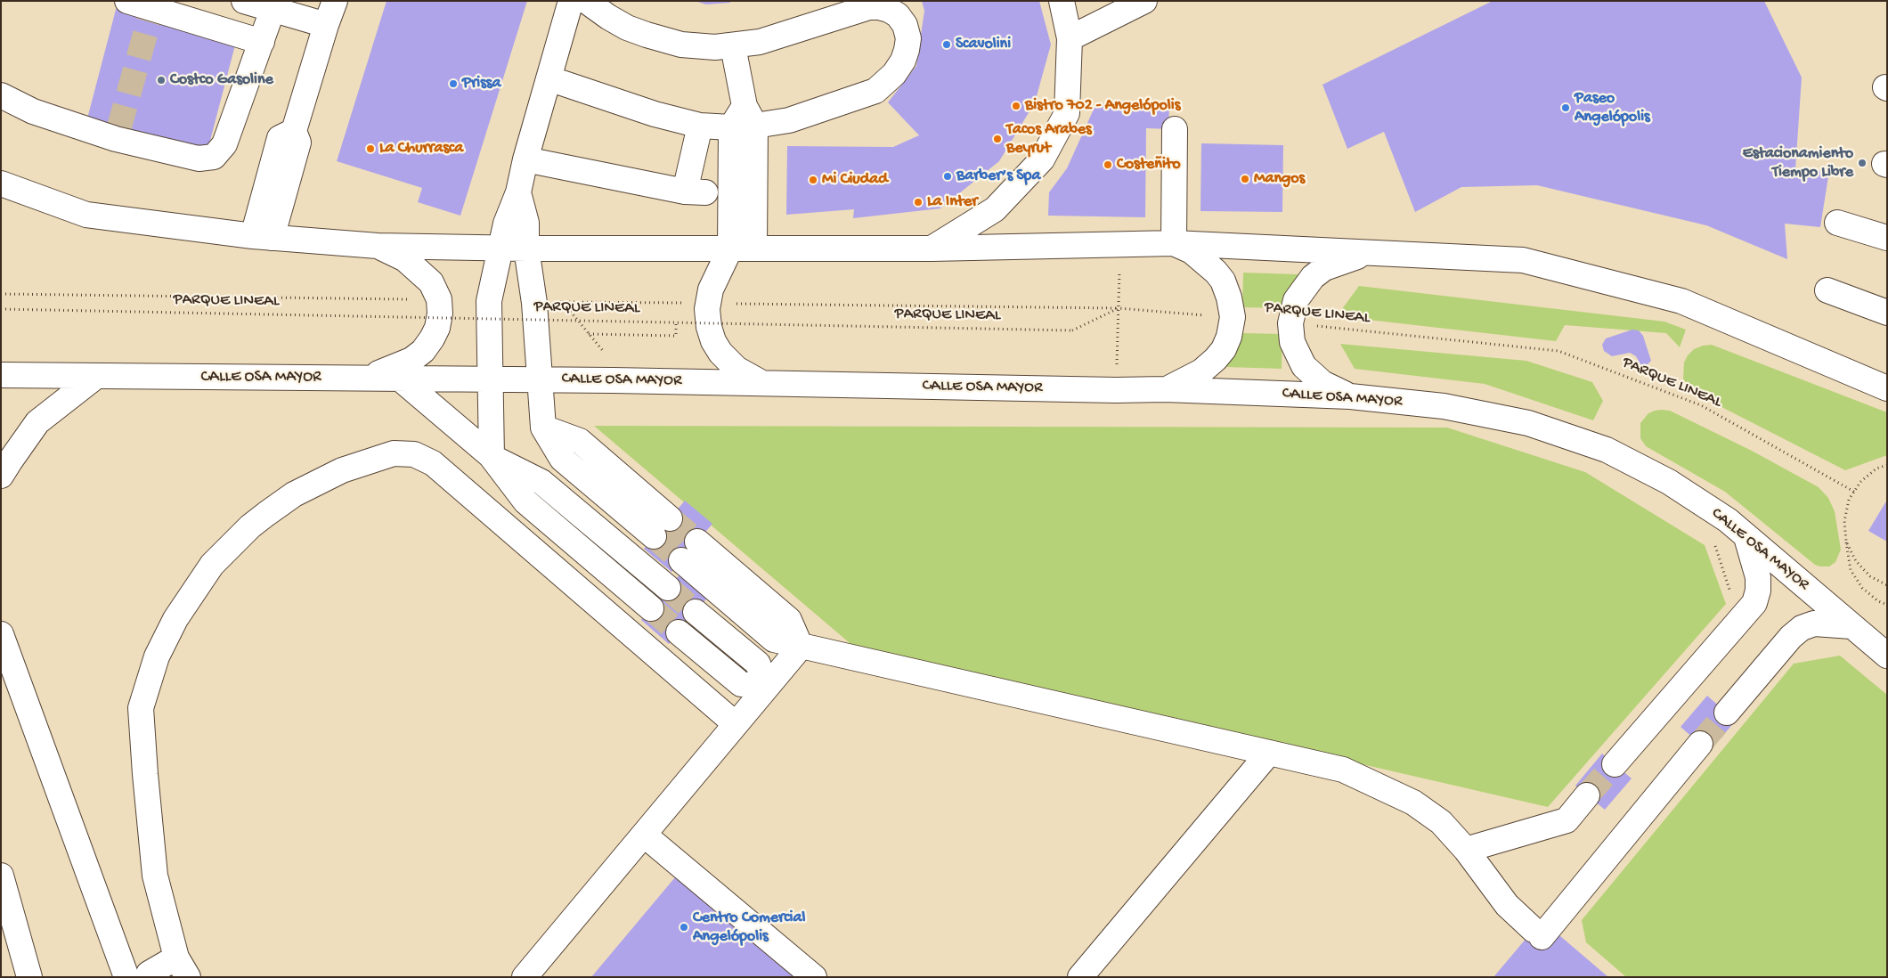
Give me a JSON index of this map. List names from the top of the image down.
{
  "streets": {
    "street": ["CALLE OSA MAYOR"],
    "path": ["PARQUE LINEAL"]
  },
  "places": [
    "Scavolini",
    "Costco Gasoline",
    "Prissa",
    "Bistro 702 - Angelópolis",
    "Paseo Angelópolis",
    "Tacos Arabes Beyrut",
    "La Churrasca",
    "Estacionamiento Tiempo Libre",
    "Costeñito",
    "Barber’s Spa",
    "Mangos",
    "Mi Ciudad",
    "La Inter",
    "Centro Comercial Angelópolis"
  ]
}
